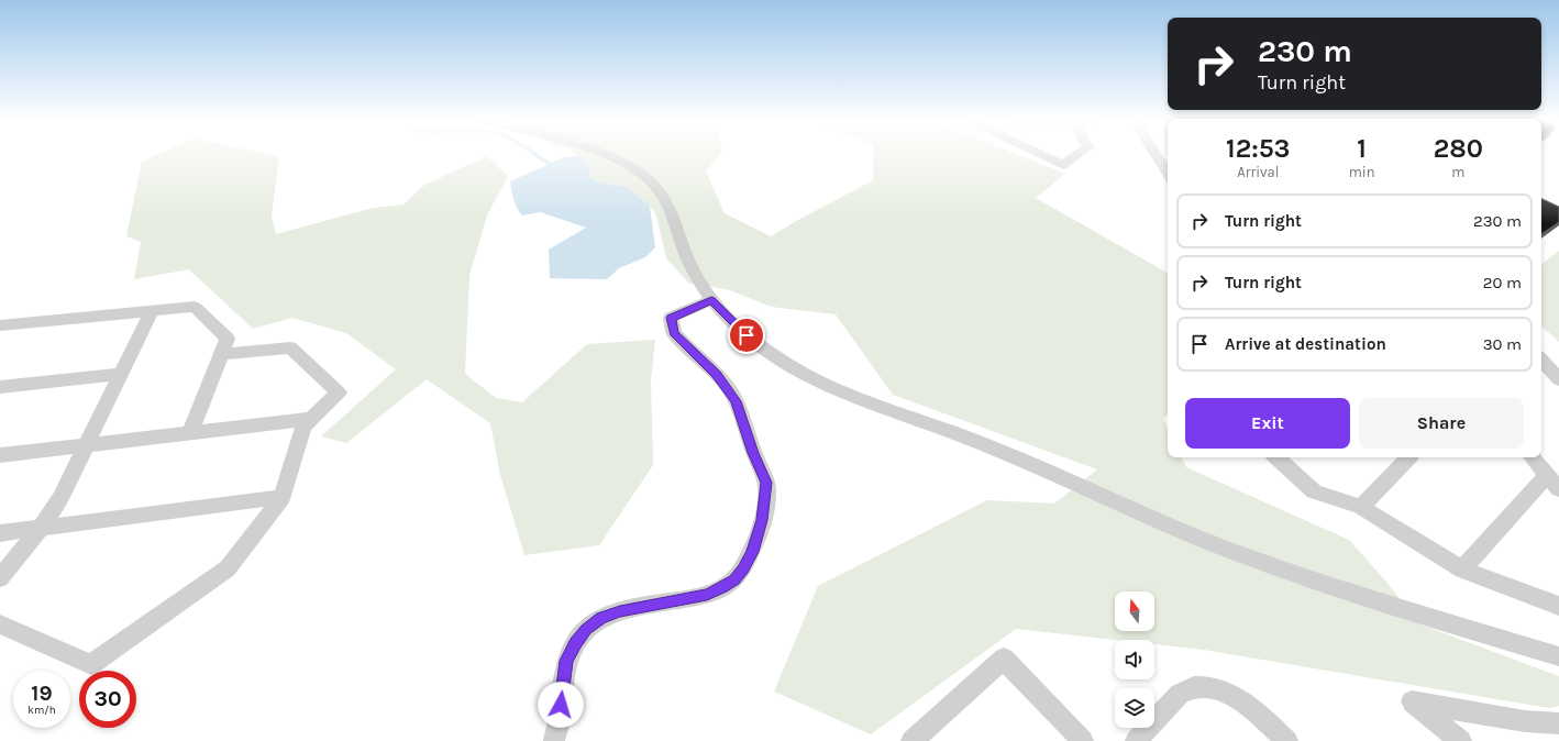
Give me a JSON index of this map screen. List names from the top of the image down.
{
  "north": "top",
  "page": {
    "turn": ["230 m", "Turn right"],
    "eta": [
      "12:53",
      "Arrival",
      "1",
      "min",
      "280",
      "m"
    ],
    "list": [
      {
        "name": "Turn right",
        "value": "230 m"
      },
      {
        "name": "Turn right",
        "value": "20 m"
      },
      {
        "name": "Arrive at destination",
        "value": "30 m"
      }
    ],
    "buttons": ["Exit", "Share"],
    "speed": "19 km/h",
    "limit": "30"
  }
}
